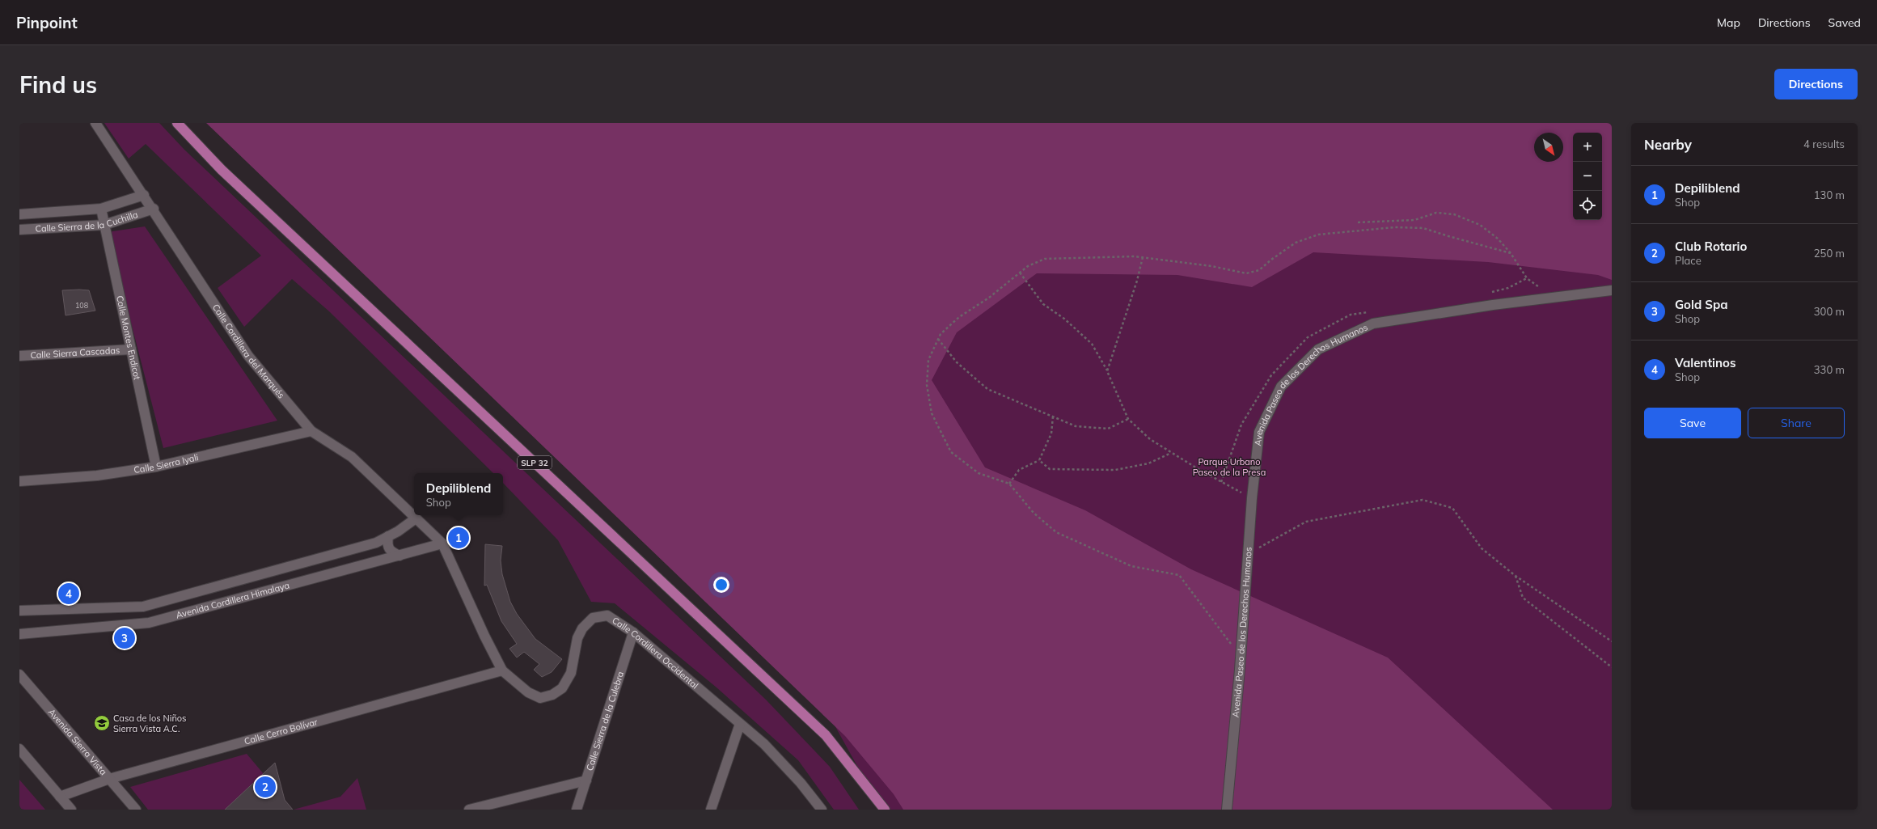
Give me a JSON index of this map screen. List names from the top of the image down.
{
  "streets": {
    "main road": ["SLP 32"],
    "street": [
      "Calle Sierra de la Cuchilla",
      "Calle Montes Endicot",
      "Calle Cordillera del Marqués",
      "Calle Sierra Cascadas",
      "Avenida Paseo de los Derechos Humanos",
      "Calle Sierra Iyali",
      "Avenida Cordillera Himalaya",
      "Calle Cordillera Occidental",
      "Calle Sierra de la Culebra",
      "Calle Cerro Bolívar",
      "Avenida Sierra Vista"
    ]
  },
  "crossings": [
    ["Calle Sierra de la Cuchilla", "Calle Montes Endicot"],
    ["Calle Sierra de la Cuchilla", "Calle Cordillera del Marqués"],
    ["Calle Montes Endicot", "Calle Sierra Cascadas"],
    ["Calle Montes Endicot", "Calle Sierra Iyali"],
    ["Calle Cordillera del Marqués", "Calle Sierra Iyali"],
    ["Calle Cordillera del Marqués", "Avenida Cordillera Himalaya"],
    ["Calle Cordillera del Marqués", "Calle Cordillera Occidental"],
    ["Avenida Cordillera Himalaya", "Calle Cordillera Occidental"],
    ["Calle Cordillera Occidental", "Calle Sierra de la Culebra"],
    ["Calle Cordillera Occidental", "Calle Cerro Bolívar"],
    ["Calle Cerro Bolívar", "Avenida Sierra Vista"]
  ],
  "parks": ["Parque Urbano Paseo de la Presa"],
  "places": {
    "school or university": ["Casa de los Niños Sierra Vista A.C."]
  },
  "house_numbers": ["108"],
  "north": "bottom right",
  "page": {
    "header": "Pinpoint",
    "nav": ["Map", "Directions", "Saved"],
    "buttons": [
      "Directions",
      ["Save", "Share"]
    ],
    "title": "Find us",
    "heading": ["Nearby", "4 results"],
    "map_buttons": ["+", "−"],
    "list": [
      {
        "mark": "1",
        "name": "Depiliblend",
        "note": "Shop",
        "value": "130 m"
      },
      {
        "mark": "2",
        "name": "Club Rotario",
        "note": "Place",
        "value": "250 m"
      },
      {
        "mark": "3",
        "name": "Gold Spa",
        "note": "Shop",
        "value": "300 m"
      },
      {
        "mark": "4",
        "name": "Valentinos",
        "note": "Shop",
        "value": "330 m"
      }
    ],
    "popup": ["Depiliblend", "Shop"],
    "pins": [
      "1",
      "4",
      "3",
      "2"
    ]
  }
}
